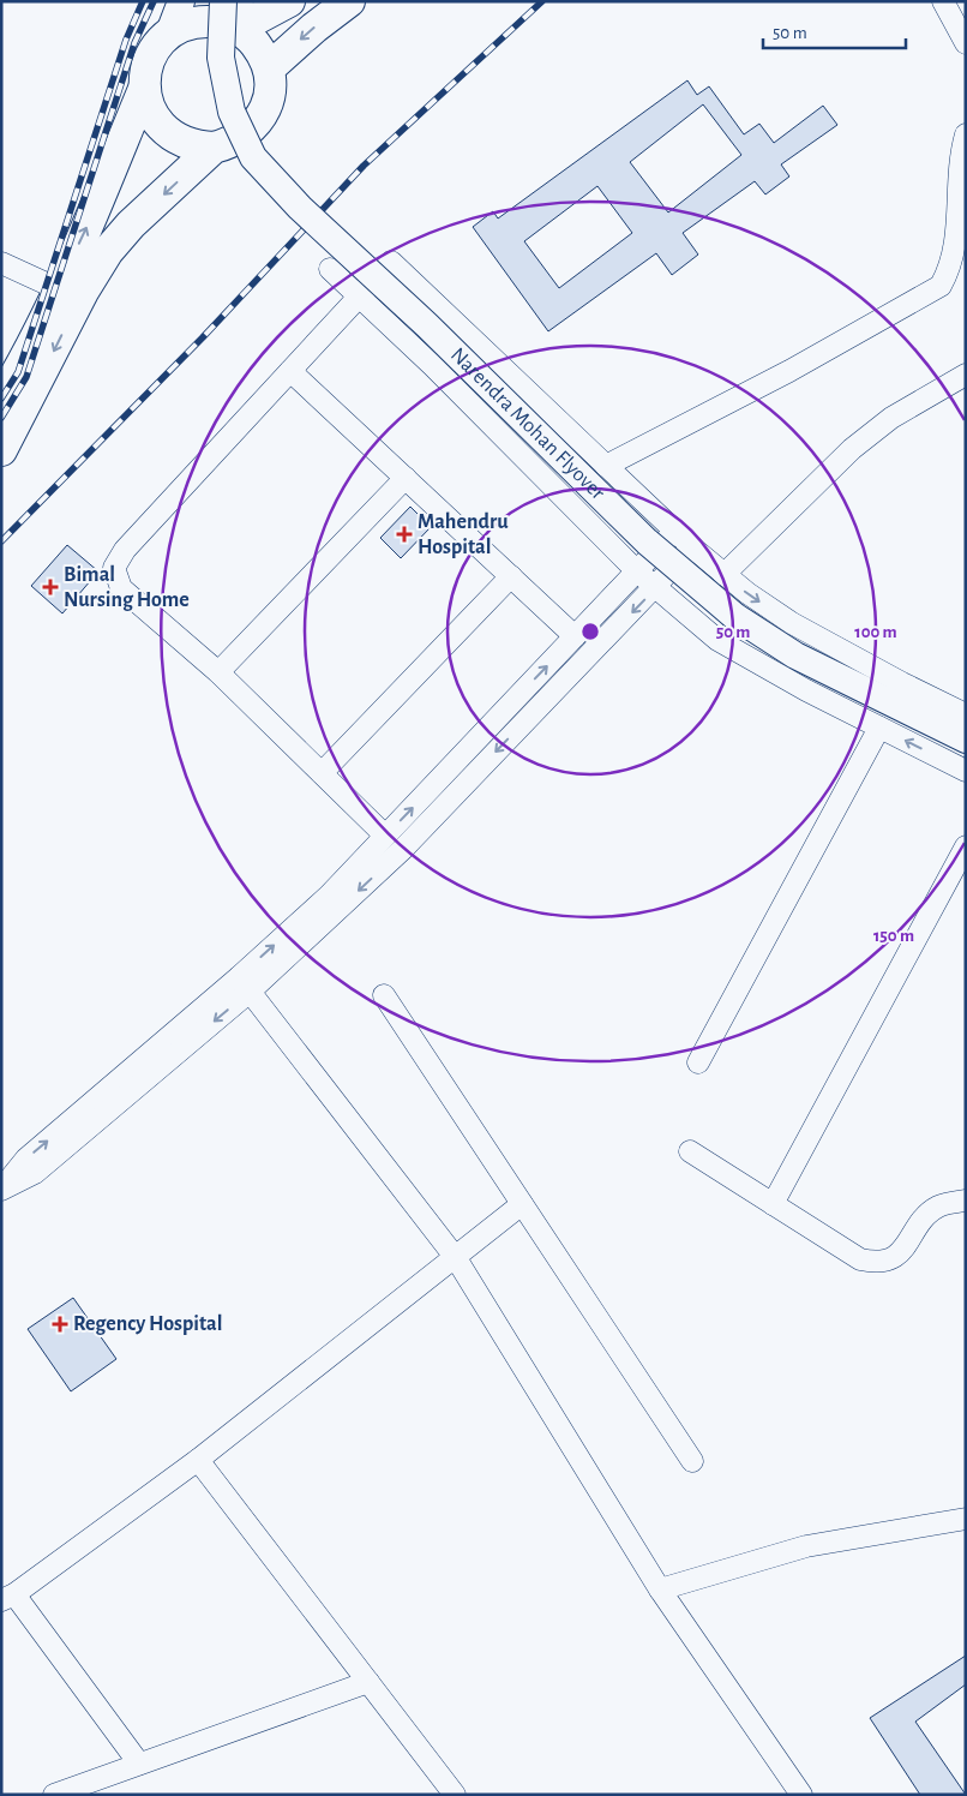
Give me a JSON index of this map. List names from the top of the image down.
{
  "streets": {
    "main road": ["Narendra Mohan Flyover"]
  },
  "places": {
    "health": ["Mahendru Hospital", "Bimal Nursing Home", "Regency Hospital"]
  },
  "scale_bar": "50 m",
  "rings": ["50 m", "100 m", "150 m"]
}
